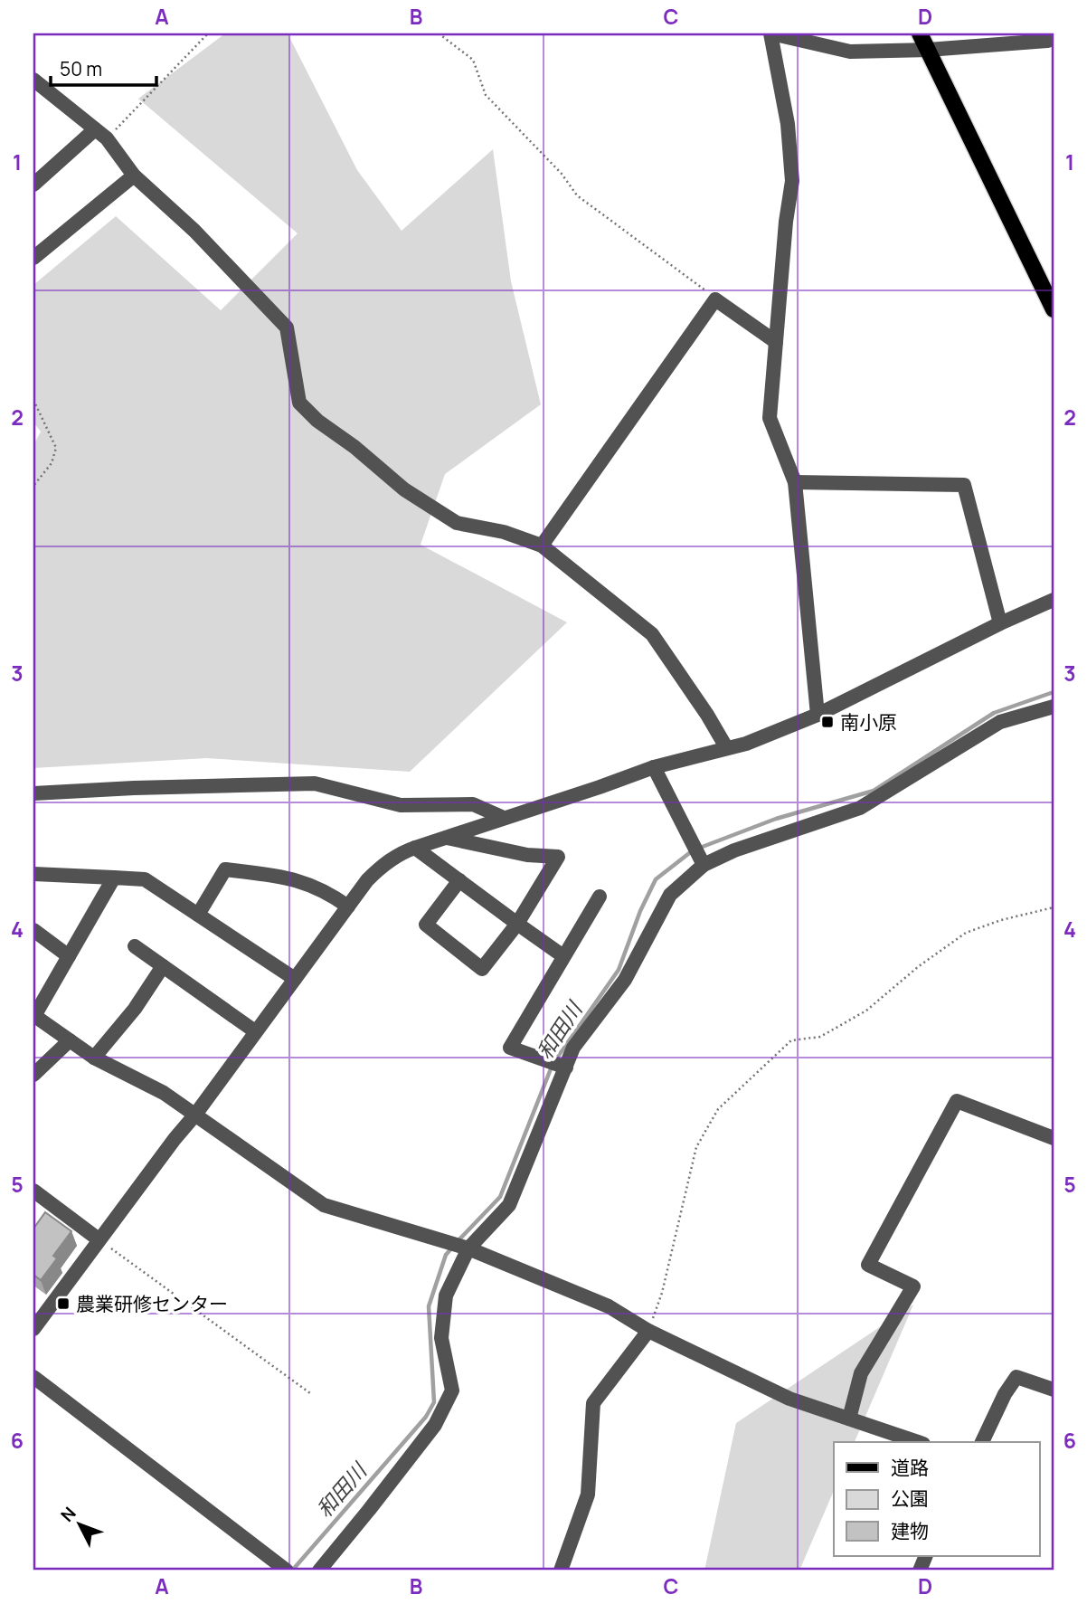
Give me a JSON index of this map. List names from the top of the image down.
{
  "water": ["和田川"],
  "places": {
    "transit": ["南小原", "農業研修センター"]
  },
  "legend": ["道路", "公園", "建物"],
  "scale_bar": "50 m",
  "north": "top left",
  "grid": {
    "columns": [
      "A",
      "B",
      "C",
      "D"
    ],
    "rows": [
      "1",
      "2",
      "3",
      "4",
      "5",
      "6"
    ]
  }
}
